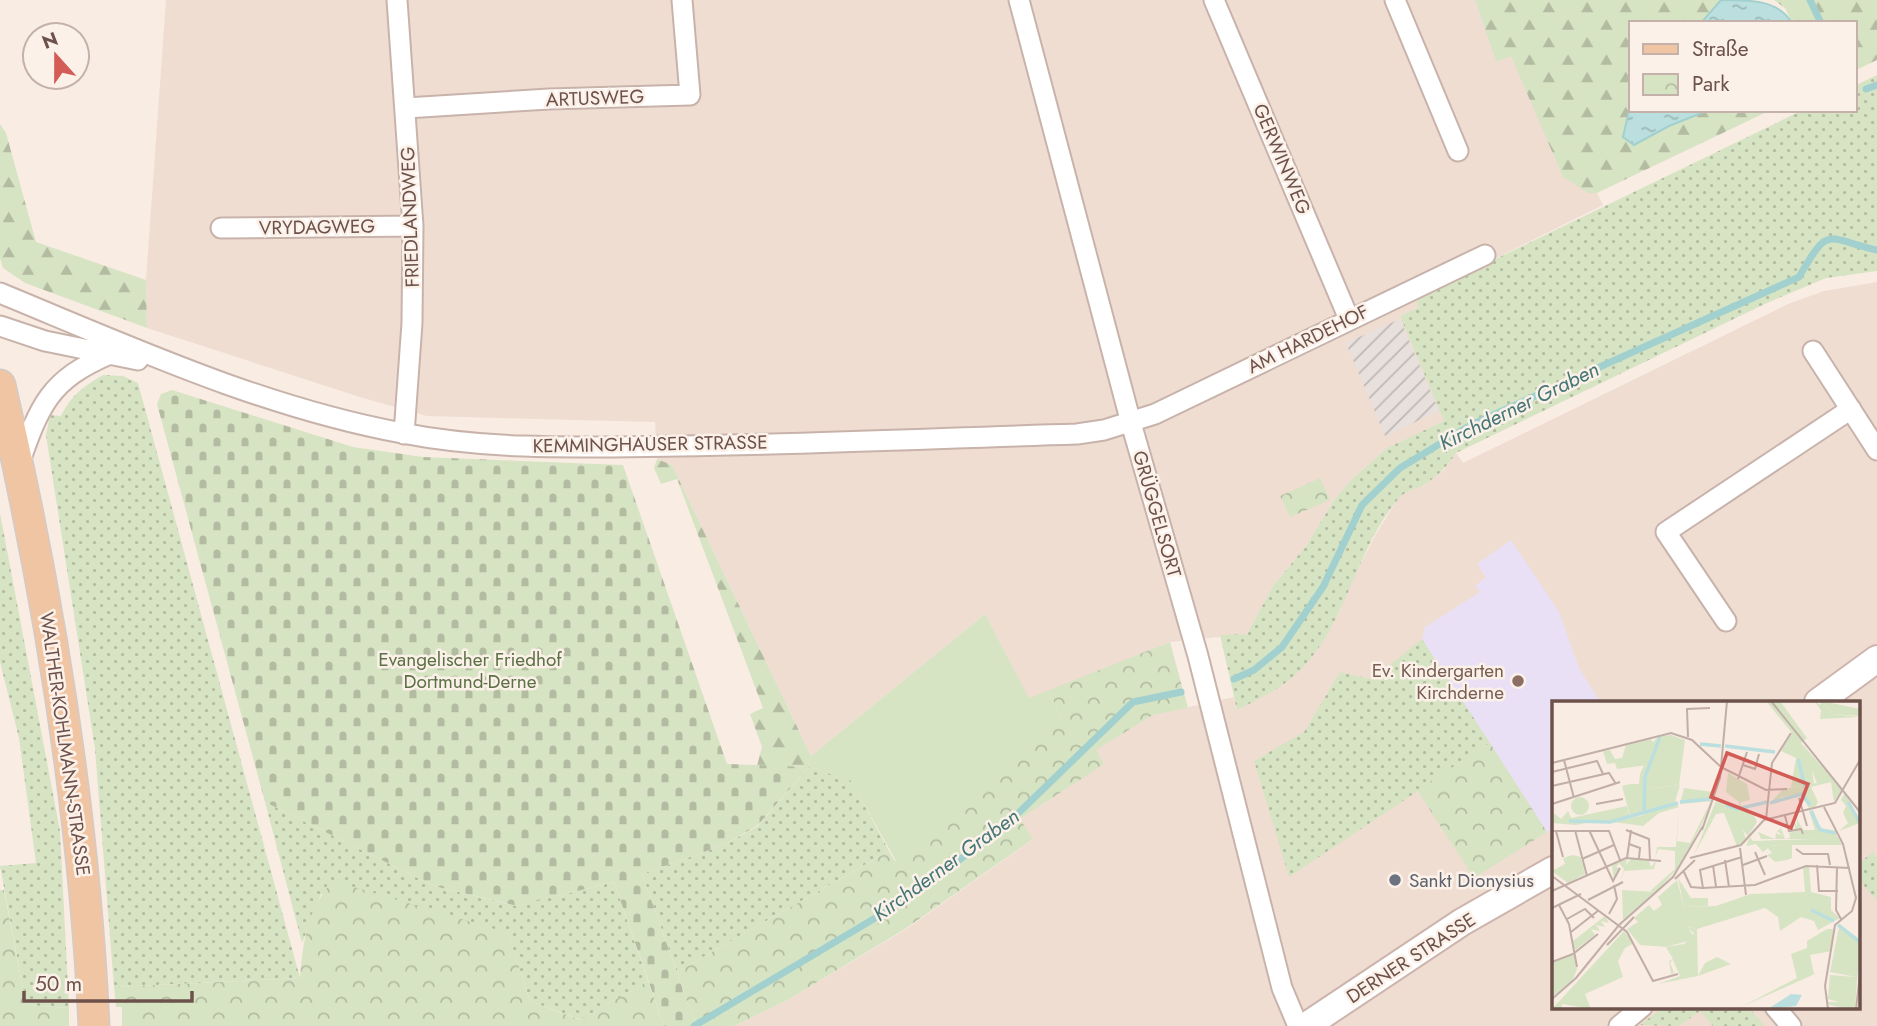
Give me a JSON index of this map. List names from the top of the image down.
{
  "streets": {
    "main road": ["WALTHER-KOHLMANN-STRASSE", "DERNER STRASSE"],
    "street": [
      "ARTUSWEG",
      "GERWINWEG",
      "FRIEDLANDWEG",
      "VRYDAGWEG",
      "AM HARDEHOF",
      "KEMMINGHAUSER STRASSE",
      "GRÜGGELSORT"
    ]
  },
  "crossings": [
    ["ARTUSWEG", "FRIEDLANDWEG"],
    ["GERWINWEG", "AM HARDEHOF"],
    ["FRIEDLANDWEG", "VRYDAGWEG"],
    ["FRIEDLANDWEG", "KEMMINGHAUSER STRASSE"],
    ["AM HARDEHOF", "KEMMINGHAUSER STRASSE"],
    ["AM HARDEHOF", "GRÜGGELSORT"],
    ["KEMMINGHAUSER STRASSE", "GRÜGGELSORT"]
  ],
  "water": ["Kirchderner Graben"],
  "parks": ["Evangelischer Friedhof Dortmund-Derne"],
  "places": ["Ev. Kindergarten Kirchderne", "Sankt Dionysius"],
  "legend": ["Straße", "Park"],
  "scale_bar": "50 m",
  "north": "top"
}
